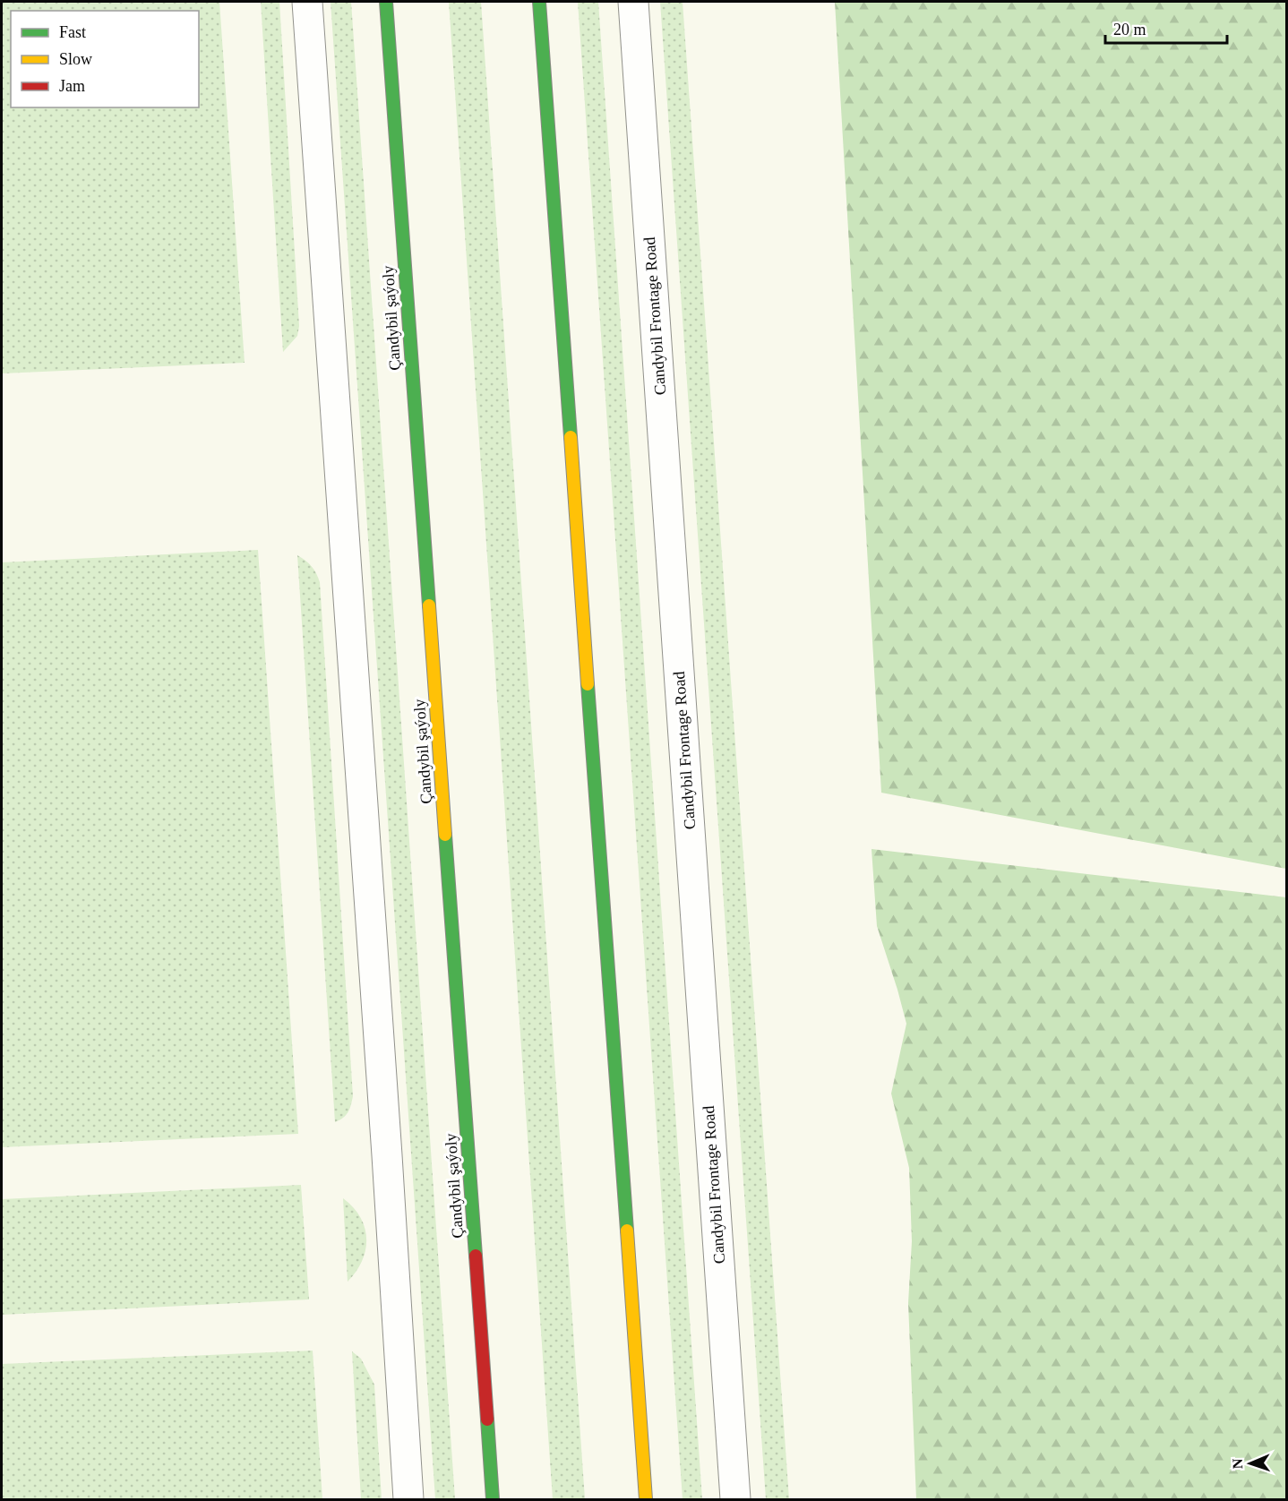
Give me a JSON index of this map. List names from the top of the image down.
{
  "streets": {
    "main road": ["Çandybil şaýoly"],
    "street": ["Candybil Frontage Road"]
  },
  "legend": ["Fast", "Slow", "Jam"],
  "scale_bar": "20 m",
  "north": "left"
}
